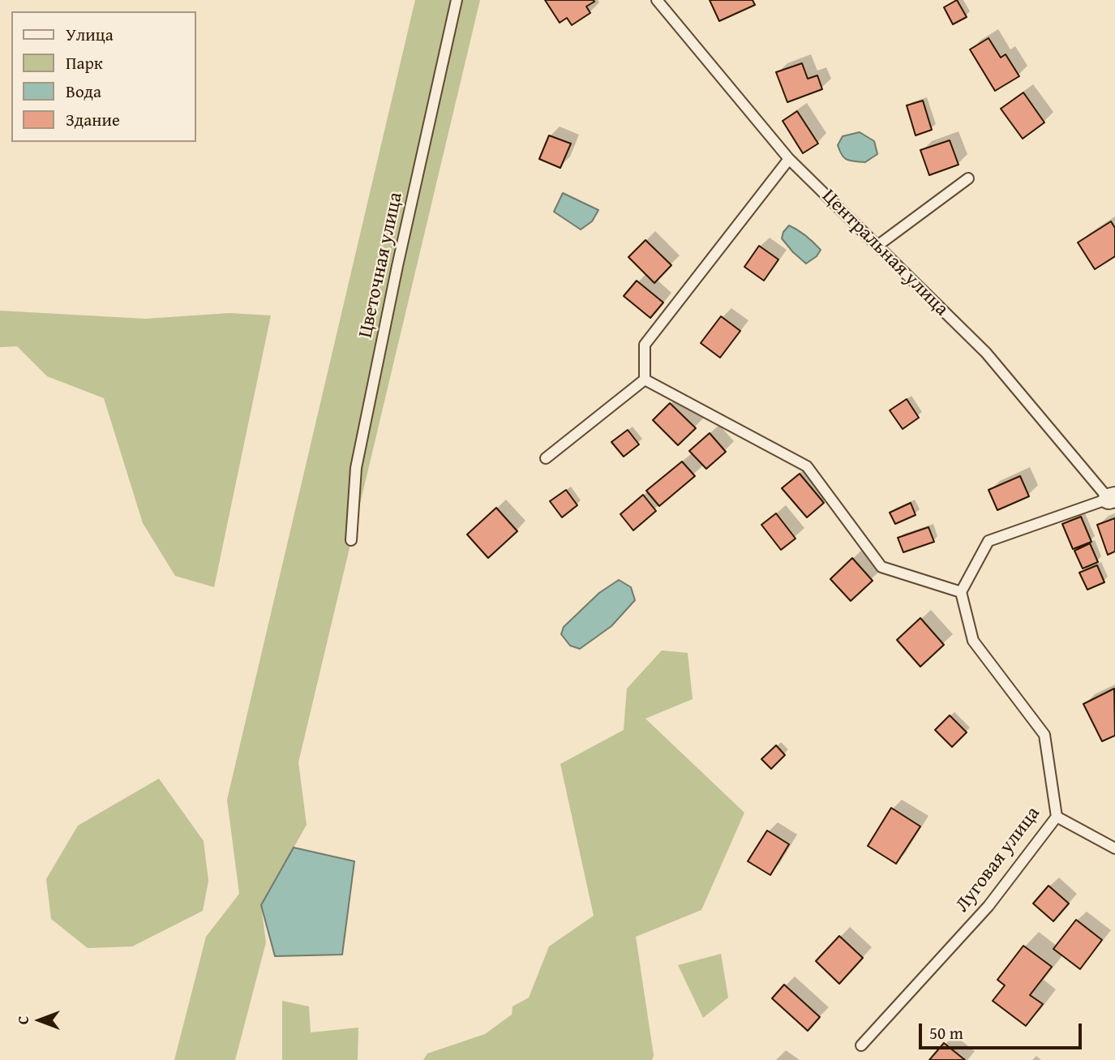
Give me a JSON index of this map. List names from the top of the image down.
{
  "streets": {
    "lane": ["Центральная улица", "Цветочная улица", "Луговая улица"]
  },
  "legend": [
    "Улица",
    "Парк",
    "Вода",
    "Здание"
  ],
  "scale_bar": "50 m",
  "north": "left"
}
